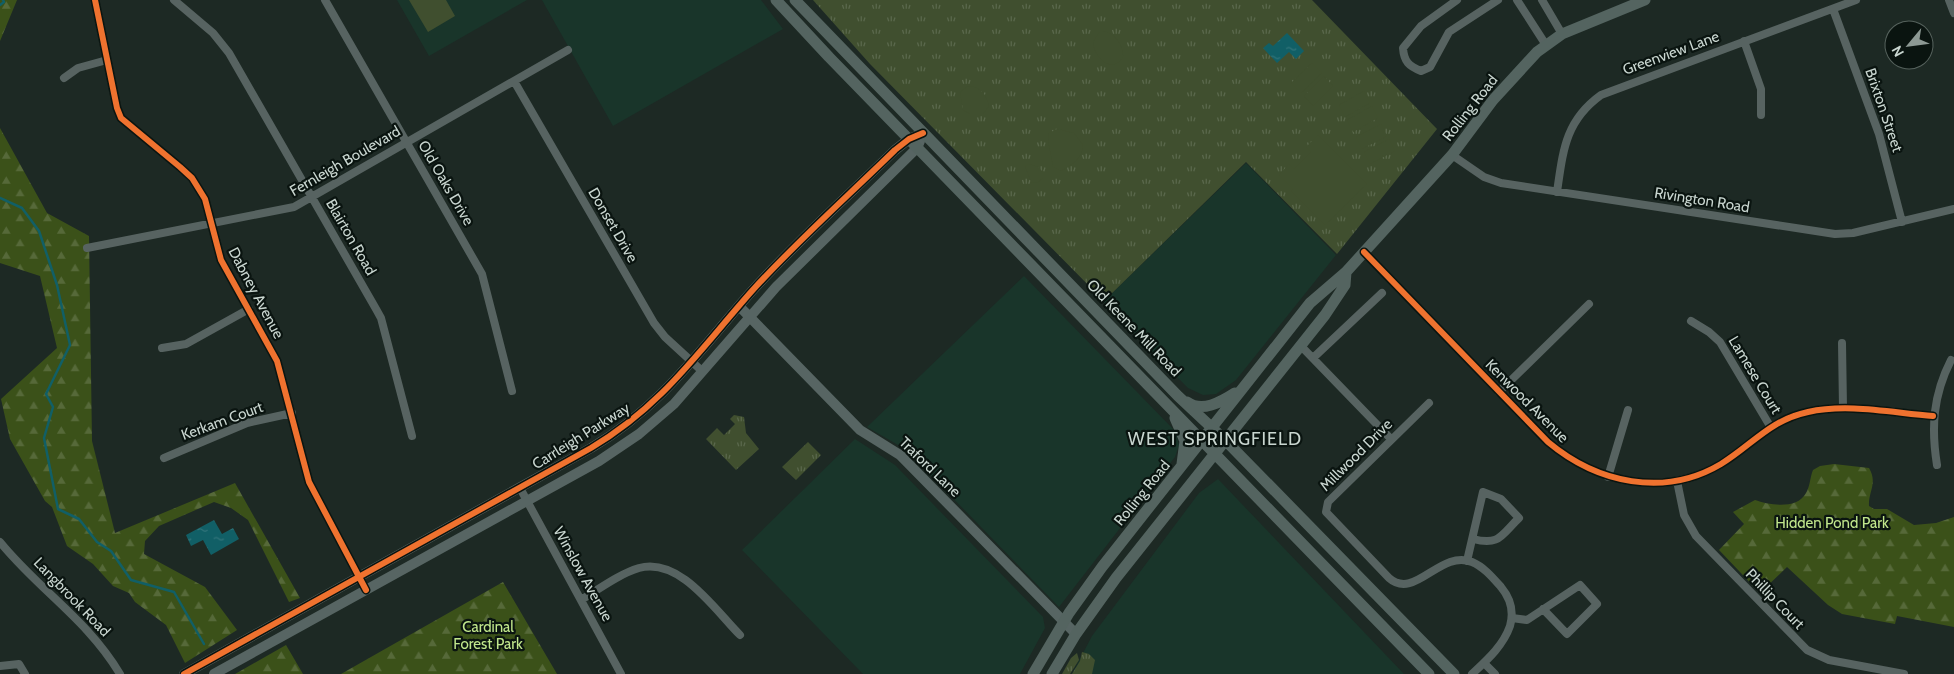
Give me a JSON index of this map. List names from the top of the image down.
{
  "streets": {
    "main road": ["Rolling Road", "Old Keene Mill Road"],
    "street": [
      "Greenview Lane",
      "Brixton Street",
      "Fernleigh Boulevard",
      "Old Oaks Drive",
      "Rivington Road",
      "Donset Drive",
      "Blairton Road",
      "Dabney Avenue",
      "Lamese Court",
      "Kenwood Avenue",
      "Kerkam Court",
      "Carrleigh Parkway",
      "Millwood Drive",
      "Traford Lane",
      "Winslow Avenue",
      "Langbrook Road",
      "Phillip Court"
    ]
  },
  "crossings": [
    ["Greenview Lane", "Brixton Street"],
    ["Greenview Lane", "Rivington Road"],
    ["Rolling Road", "Rivington Road"],
    ["Rolling Road", "Old Keene Mill Road"],
    ["Rolling Road", "Kenwood Avenue"],
    ["Rolling Road", "Traford Lane"],
    ["Brixton Street", "Rivington Road"],
    ["Fernleigh Boulevard", "Old Oaks Drive"],
    ["Fernleigh Boulevard", "Donset Drive"],
    ["Fernleigh Boulevard", "Blairton Road"],
    ["Fernleigh Boulevard", "Dabney Avenue"],
    ["Donset Drive", "Carrleigh Parkway"],
    ["Dabney Avenue", "Kerkam Court"],
    ["Dabney Avenue", "Carrleigh Parkway"],
    ["Old Keene Mill Road", "Carrleigh Parkway"],
    ["Lamese Court", "Kenwood Avenue"],
    ["Kenwood Avenue", "Phillip Court"],
    ["Carrleigh Parkway", "Traford Lane"],
    ["Carrleigh Parkway", "Winslow Avenue"]
  ],
  "districts": ["WEST SPRINGFIELD"],
  "parks": ["Hidden Pond Park", "Cardinal Forest Park"],
  "north": "bottom left"
}
